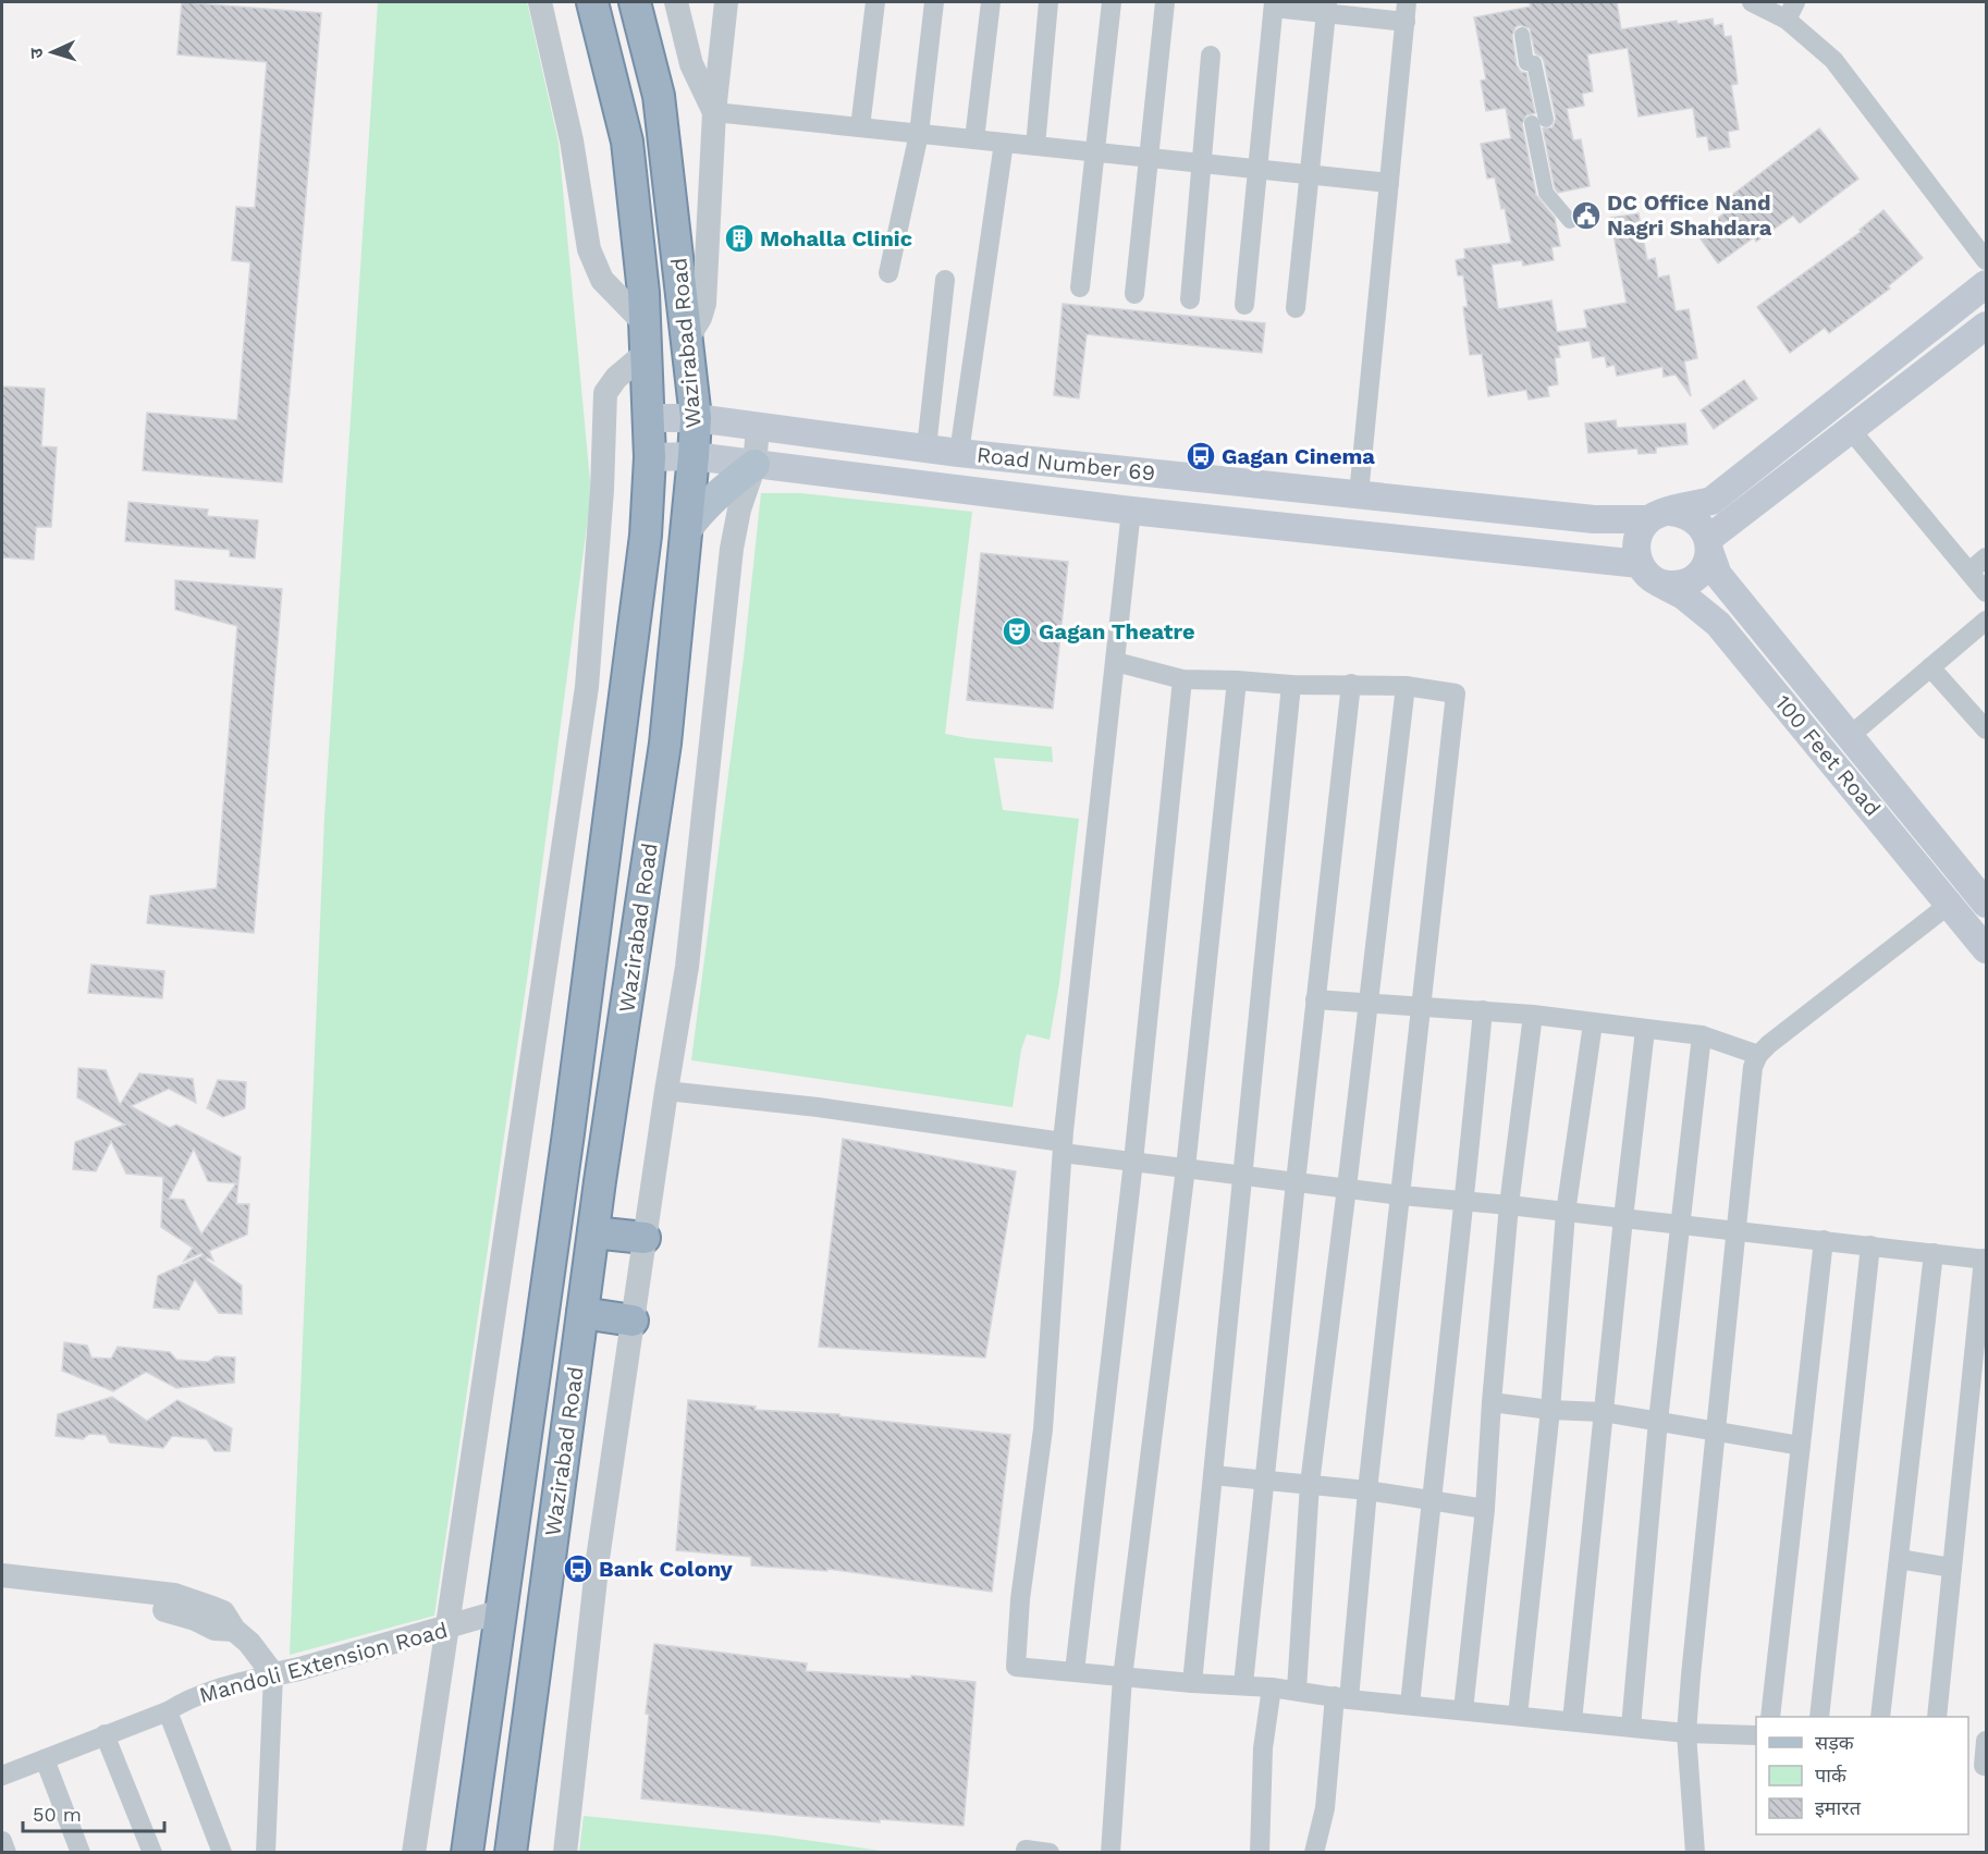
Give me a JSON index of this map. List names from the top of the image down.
{
  "streets": {
    "highway": ["Wazirabad Road"],
    "main road": ["Road Number 69", "100 Feet Road"],
    "street": ["Mandoli Extension Road"]
  },
  "crossings": [
    ["Wazirabad Road", "Road Number 69"],
    ["Wazirabad Road", "Mandoli Extension Road"],
    ["Road Number 69", "100 Feet Road"]
  ],
  "places": {
    "public building": ["DC Office Nand Nagri Shahdara"],
    "building": ["Mohalla Clinic"],
    "bus stop": ["Gagan Cinema", "Bank Colony"],
    "theatre": ["Gagan Theatre"]
  },
  "legend": ["सड़क", "पार्क", "इमारत"],
  "scale_bar": "50 m",
  "north": "left"
}
